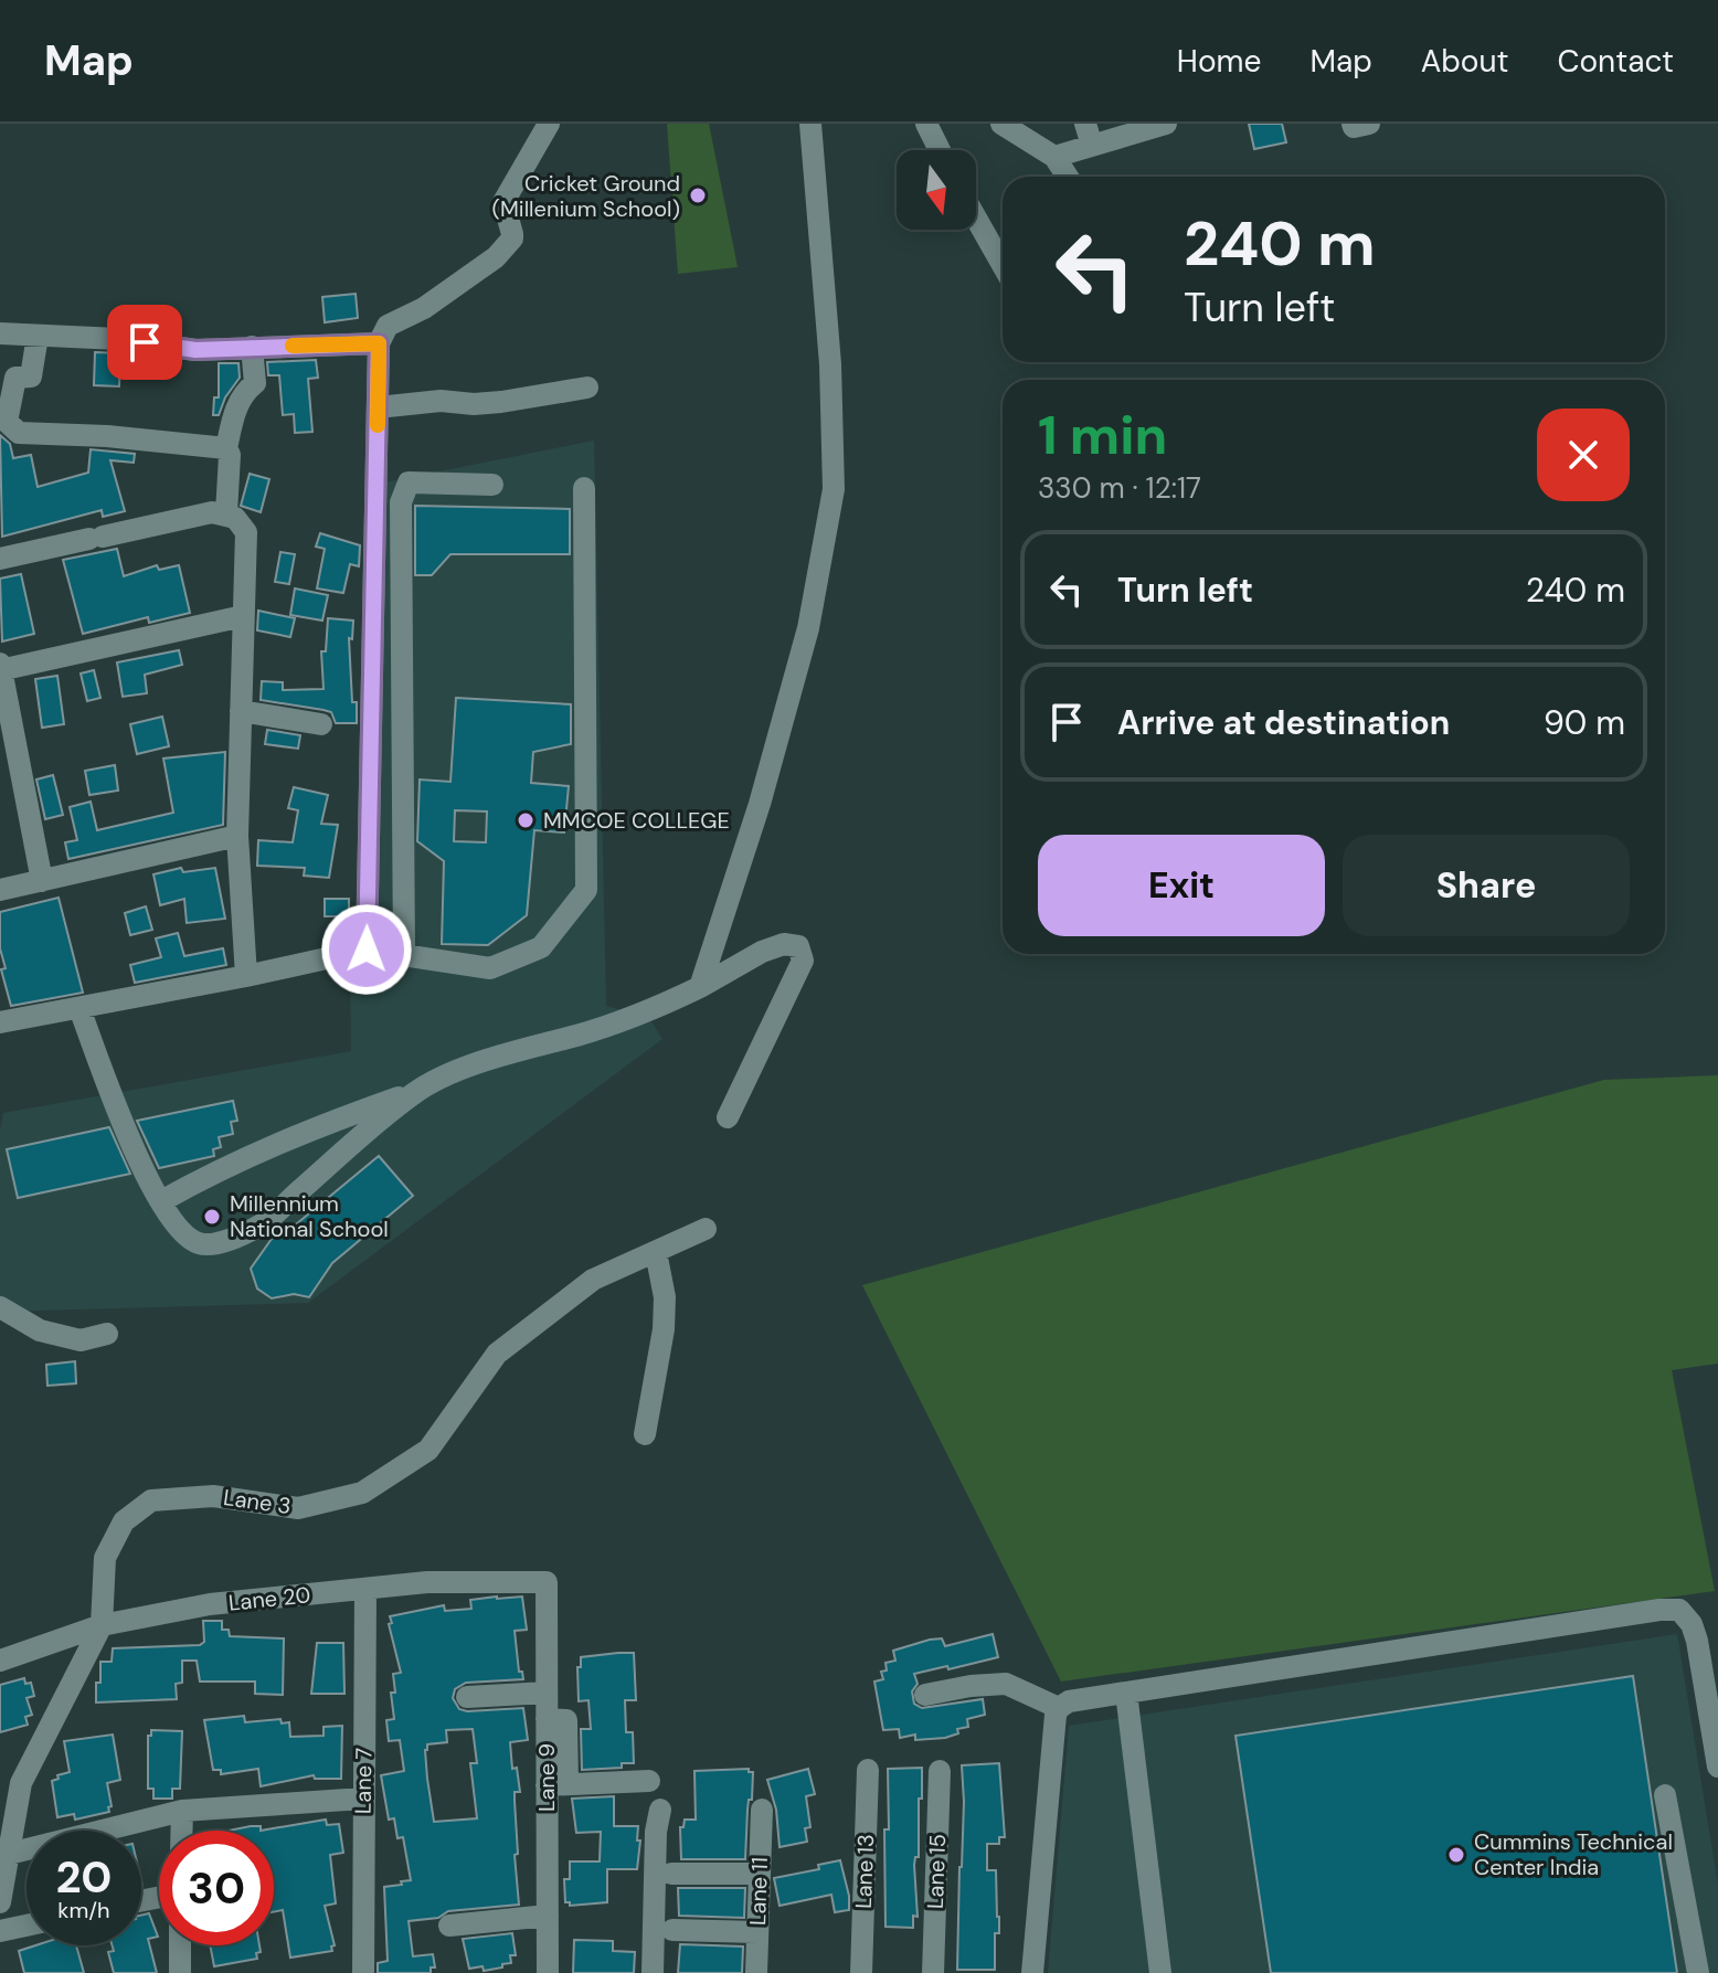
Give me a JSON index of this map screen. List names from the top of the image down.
{
  "streets": {
    "street": [
      "Lane 3",
      "Lane 20",
      "Lane 9",
      "Lane 7",
      "Lane 13",
      "Lane 15",
      "Lane 11"
    ]
  },
  "crossings": [
    ["Lane 3", "Lane 20"],
    ["Lane 20", "Lane 9"],
    ["Lane 20", "Lane 7"]
  ],
  "places": [
    "Cricket Ground (Millenium School)",
    "MMCOE COLLEGE",
    "Millennium National School",
    "Cummins Technical Center India"
  ],
  "north": "bottom",
  "page": {
    "header": "Map",
    "nav": [
      "Home",
      "Map",
      "About",
      "Contact"
    ],
    "turn": ["240 m", "Turn left"],
    "heading": ["1 min", "330 m · 12:17"],
    "list": [
      {
        "name": "Turn left",
        "value": "240 m"
      },
      {
        "name": "Arrive at destination",
        "value": "90 m"
      }
    ],
    "buttons": ["Exit", "Share"],
    "speed": "20 km/h",
    "limit": "30"
  }
}
